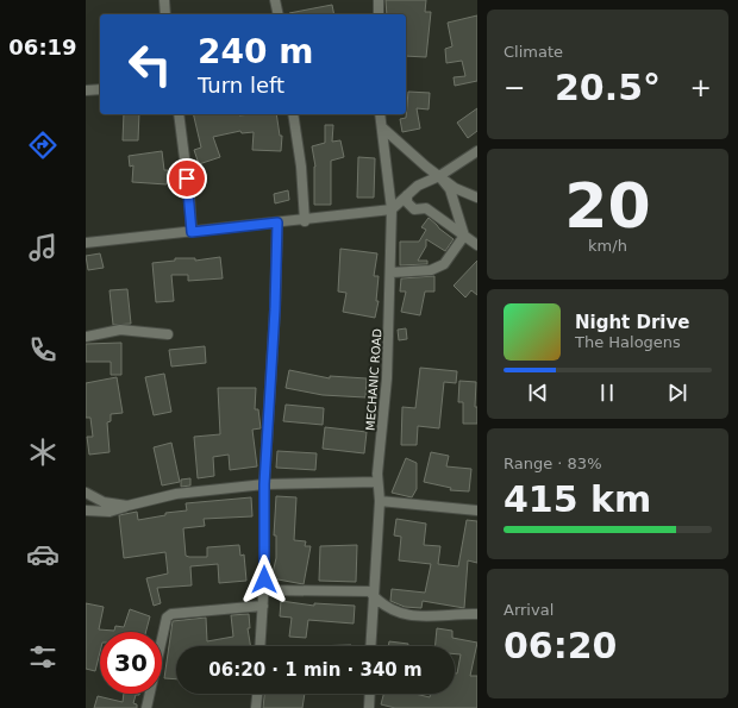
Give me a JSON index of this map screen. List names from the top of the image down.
{
  "streets": {
    "street": ["MECHANIC ROAD"]
  },
  "page": {
    "tabs": "06:19",
    "tile": [
      "Climate",
      ["20", "km/h"],
      ["Range · 83%", "415 km"],
      ["Arrival", "06:20"]
    ],
    "turn": ["240 m", "Turn left"],
    "heat": ["−", "20.5°", "+"],
    "song": ["Night Drive", "The Halogens"],
    "limit": "30",
    "trip": "06:20 · 1 min · 340 m"
  }
}
